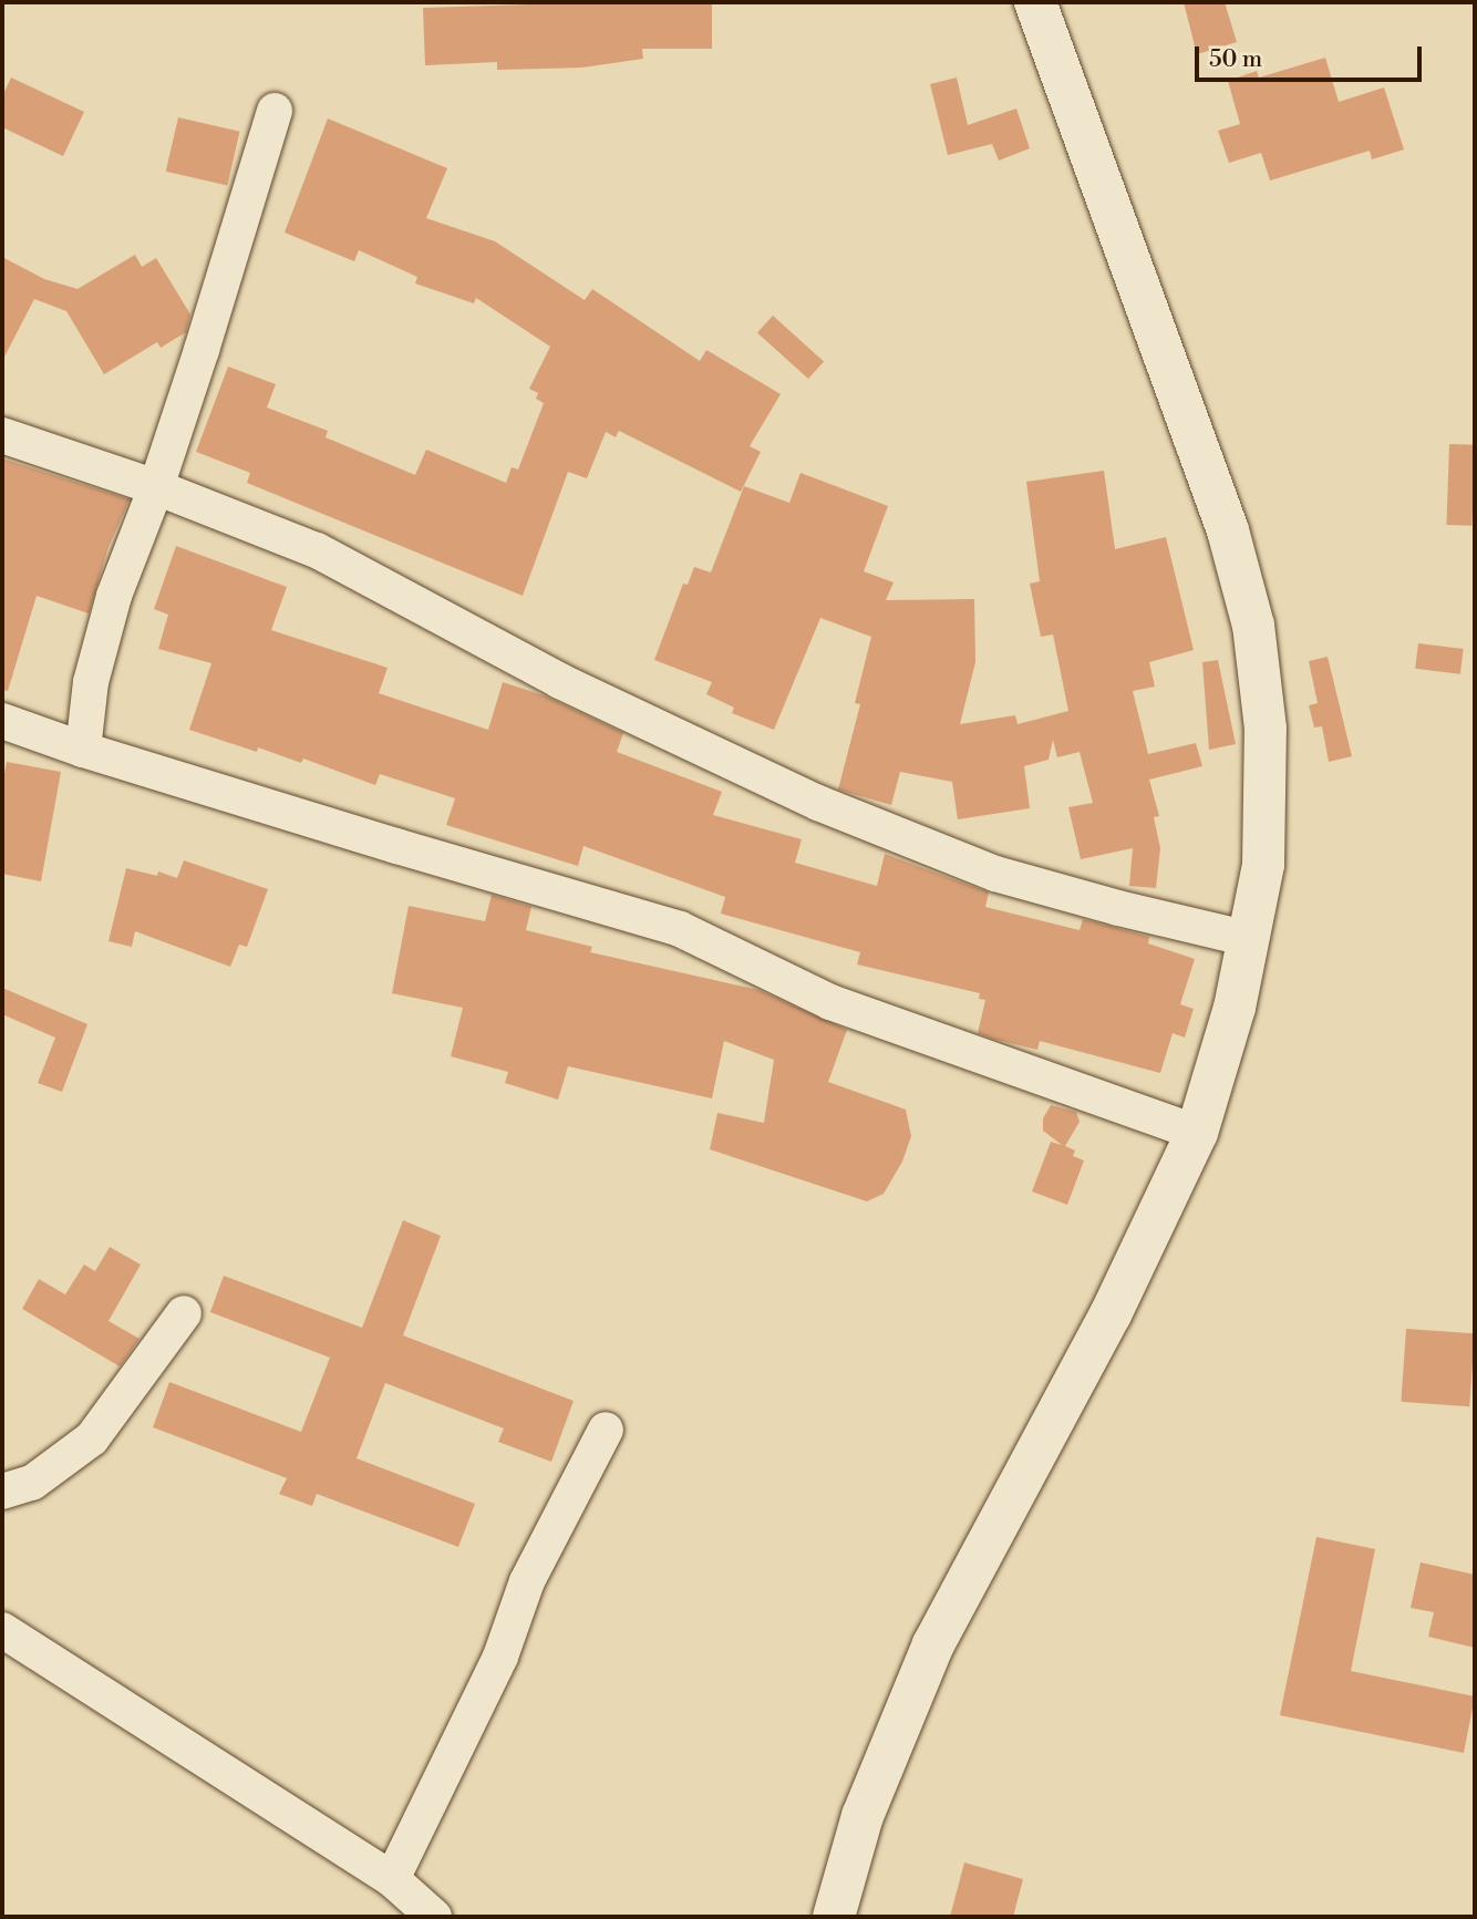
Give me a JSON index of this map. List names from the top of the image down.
{
  "scale_bar": "50 m"
}
